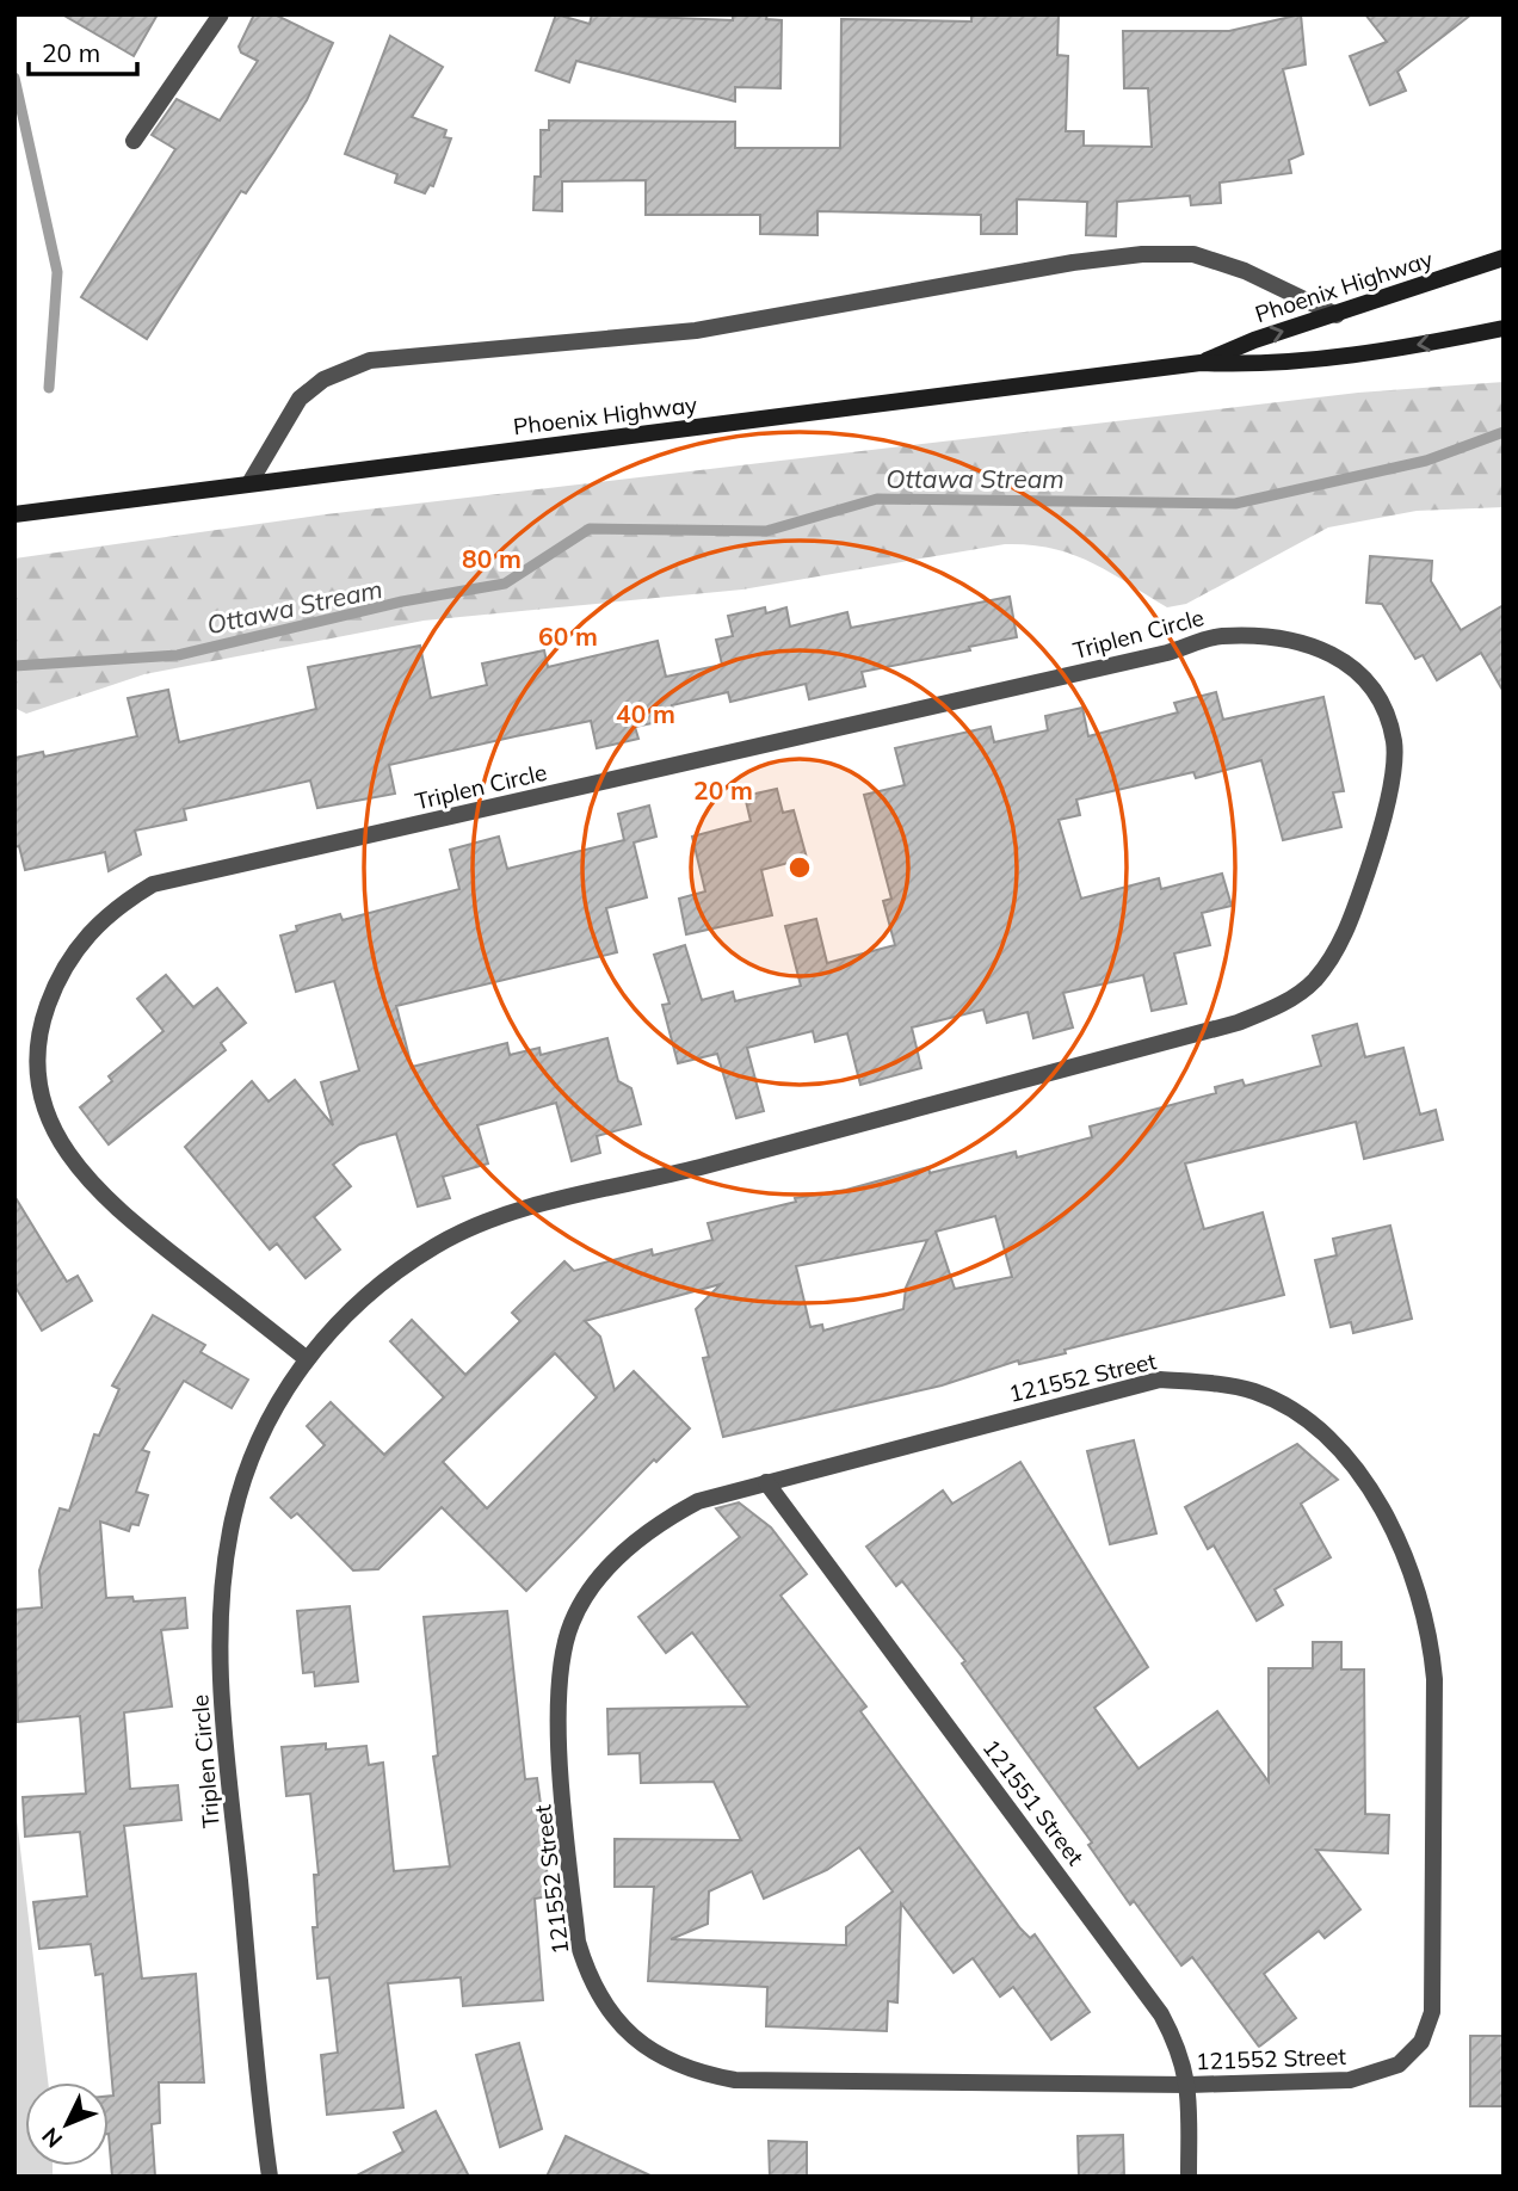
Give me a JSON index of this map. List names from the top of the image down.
{
  "streets": {
    "main road": ["Phoenix Highway"],
    "street": ["Triplen Circle", "121552 Street", "121551 Street"]
  },
  "crossings": [
    ["121552 Street", "121551 Street"]
  ],
  "water": ["Ottawa Stream"],
  "scale_bar": "20 m",
  "north": "bottom left",
  "rings": [
    "80 m",
    "60 m",
    "40 m",
    "20 m"
  ]
}
